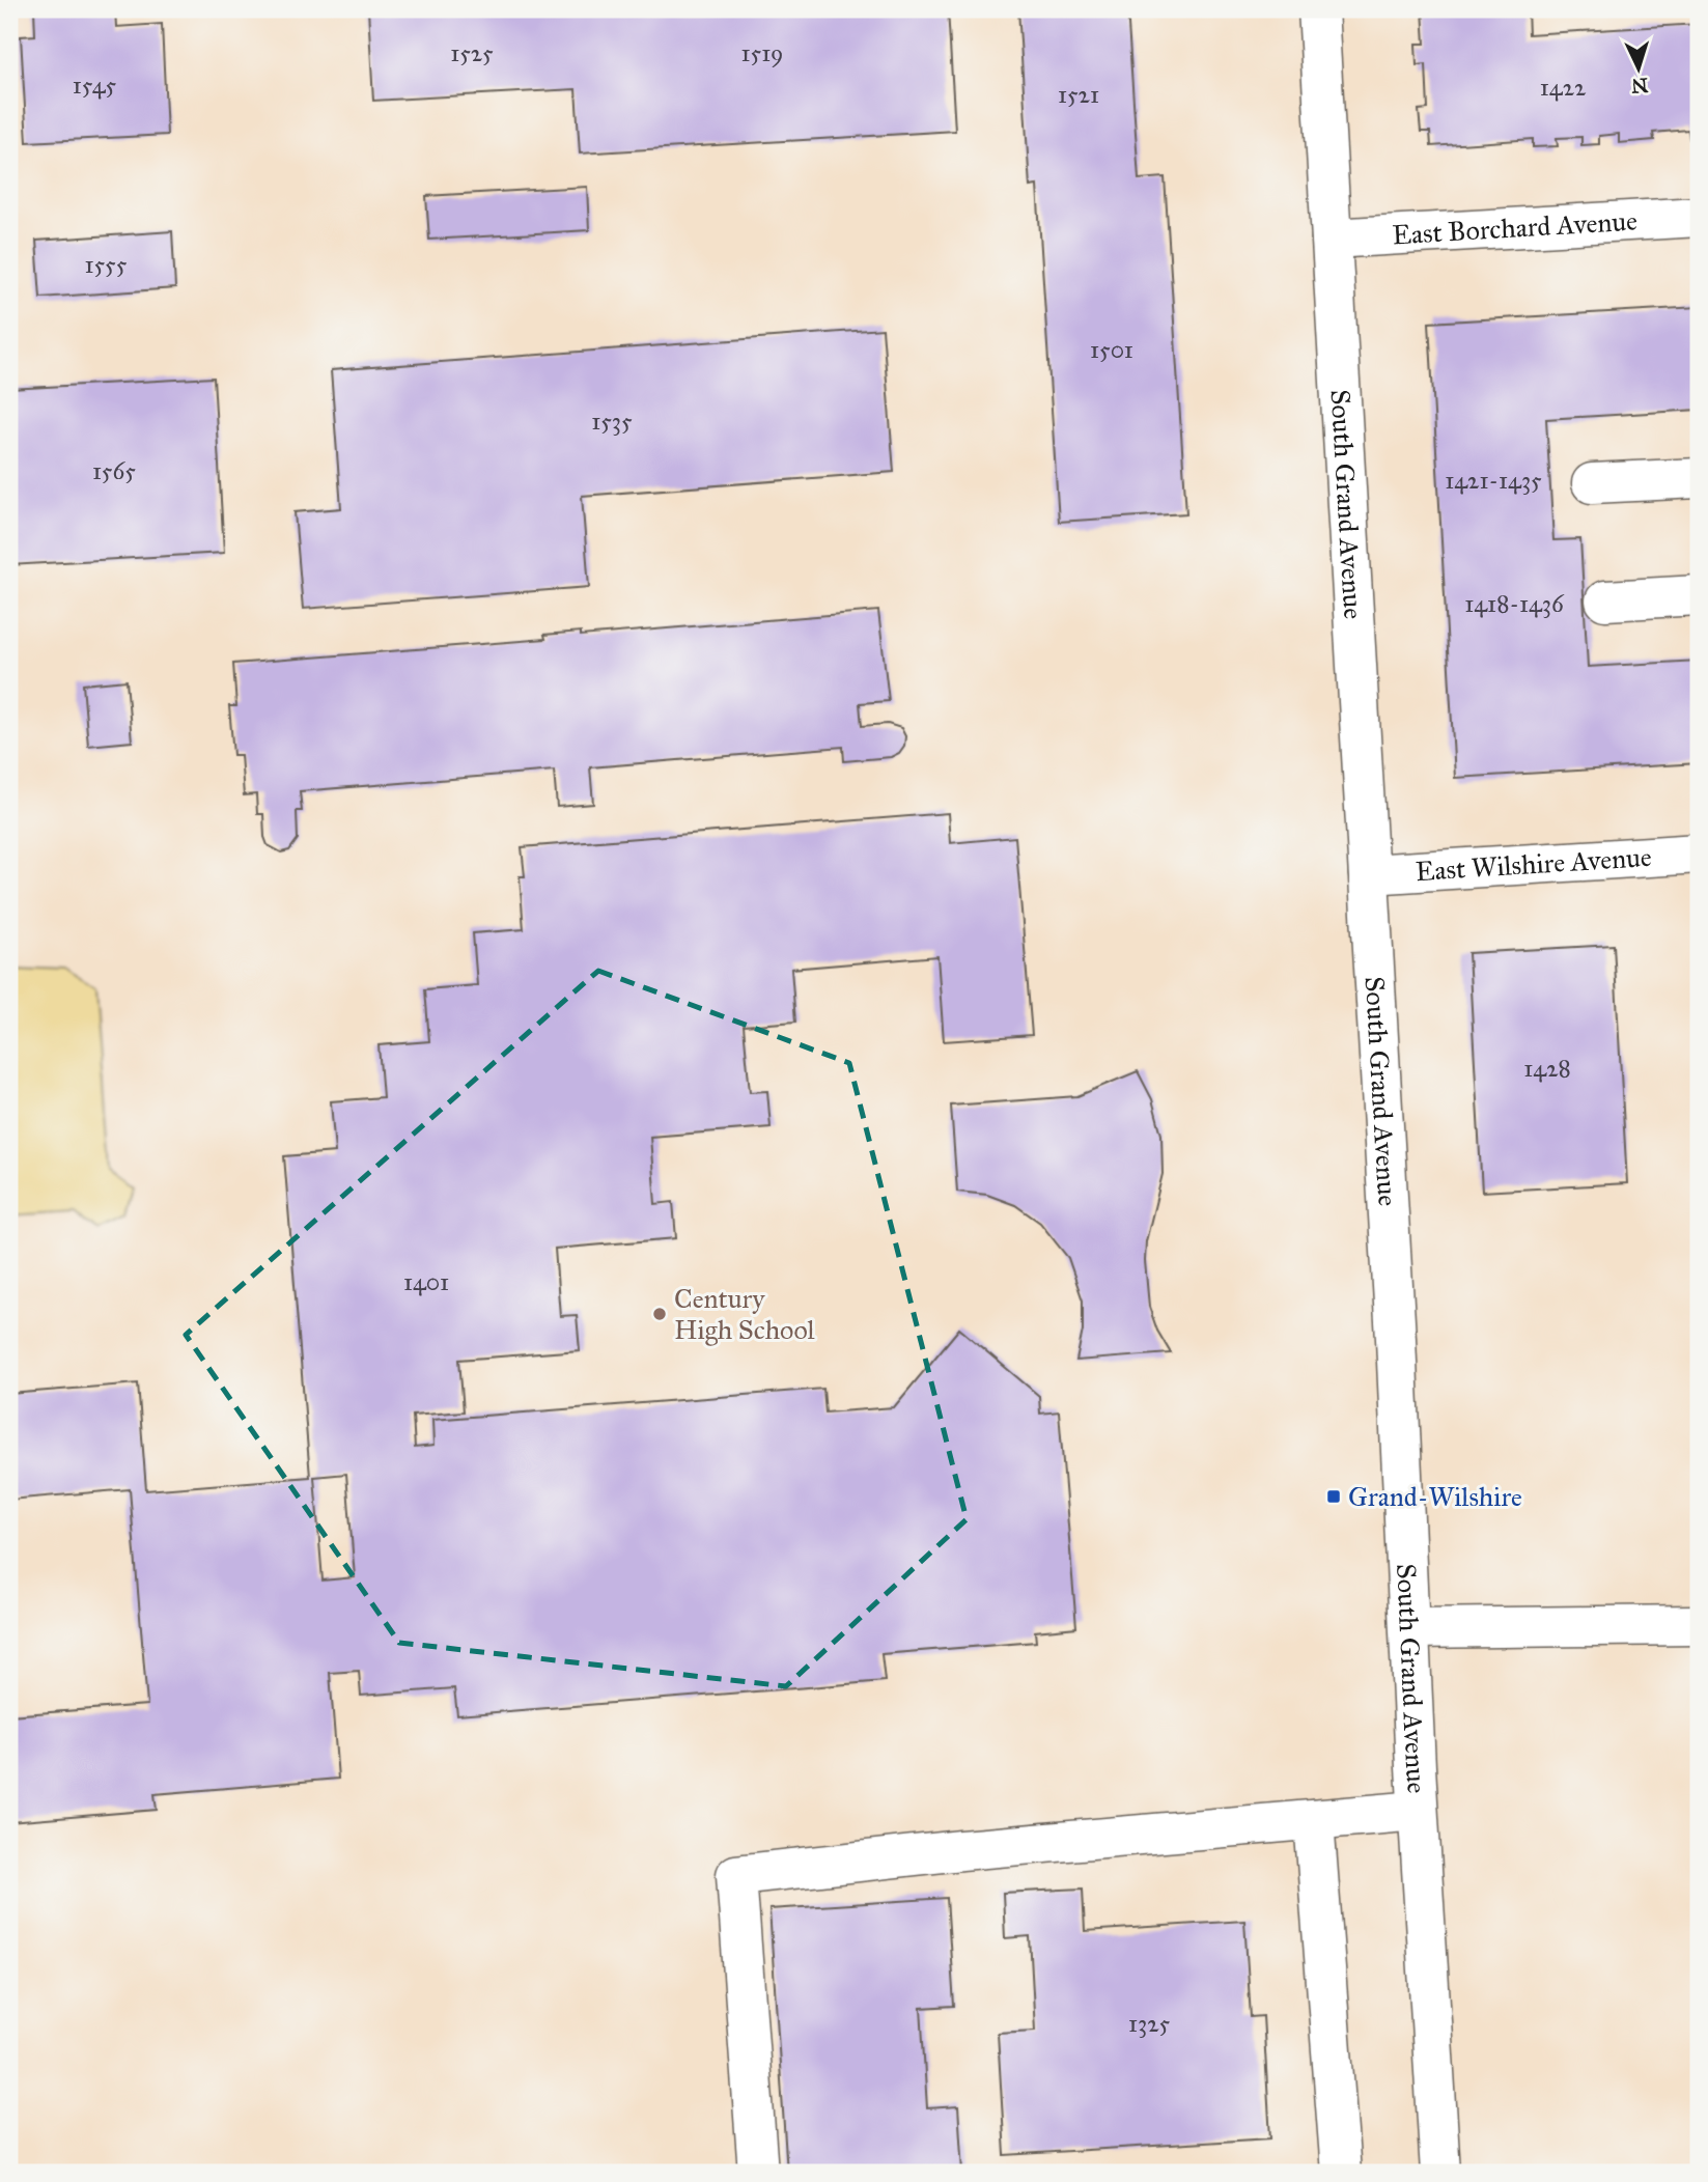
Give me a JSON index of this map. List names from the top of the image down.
{
  "streets": {
    "main road": ["East Borchard Avenue", "South Grand Avenue", "East Wilshire Avenue"]
  },
  "crossings": [
    ["East Borchard Avenue", "South Grand Avenue"],
    ["South Grand Avenue", "East Wilshire Avenue"]
  ],
  "places": {
    "other": ["Century High School"],
    "transit": ["Grand-Wilshire"]
  },
  "house_numbers": [
    "1525",
    "1519",
    "1545",
    "1422",
    "1521",
    "1555",
    "1501",
    "1535",
    "1565",
    "1421-1435",
    "1418-1436",
    "1428",
    "1401",
    "1325"
  ],
  "north": "bottom"
}
